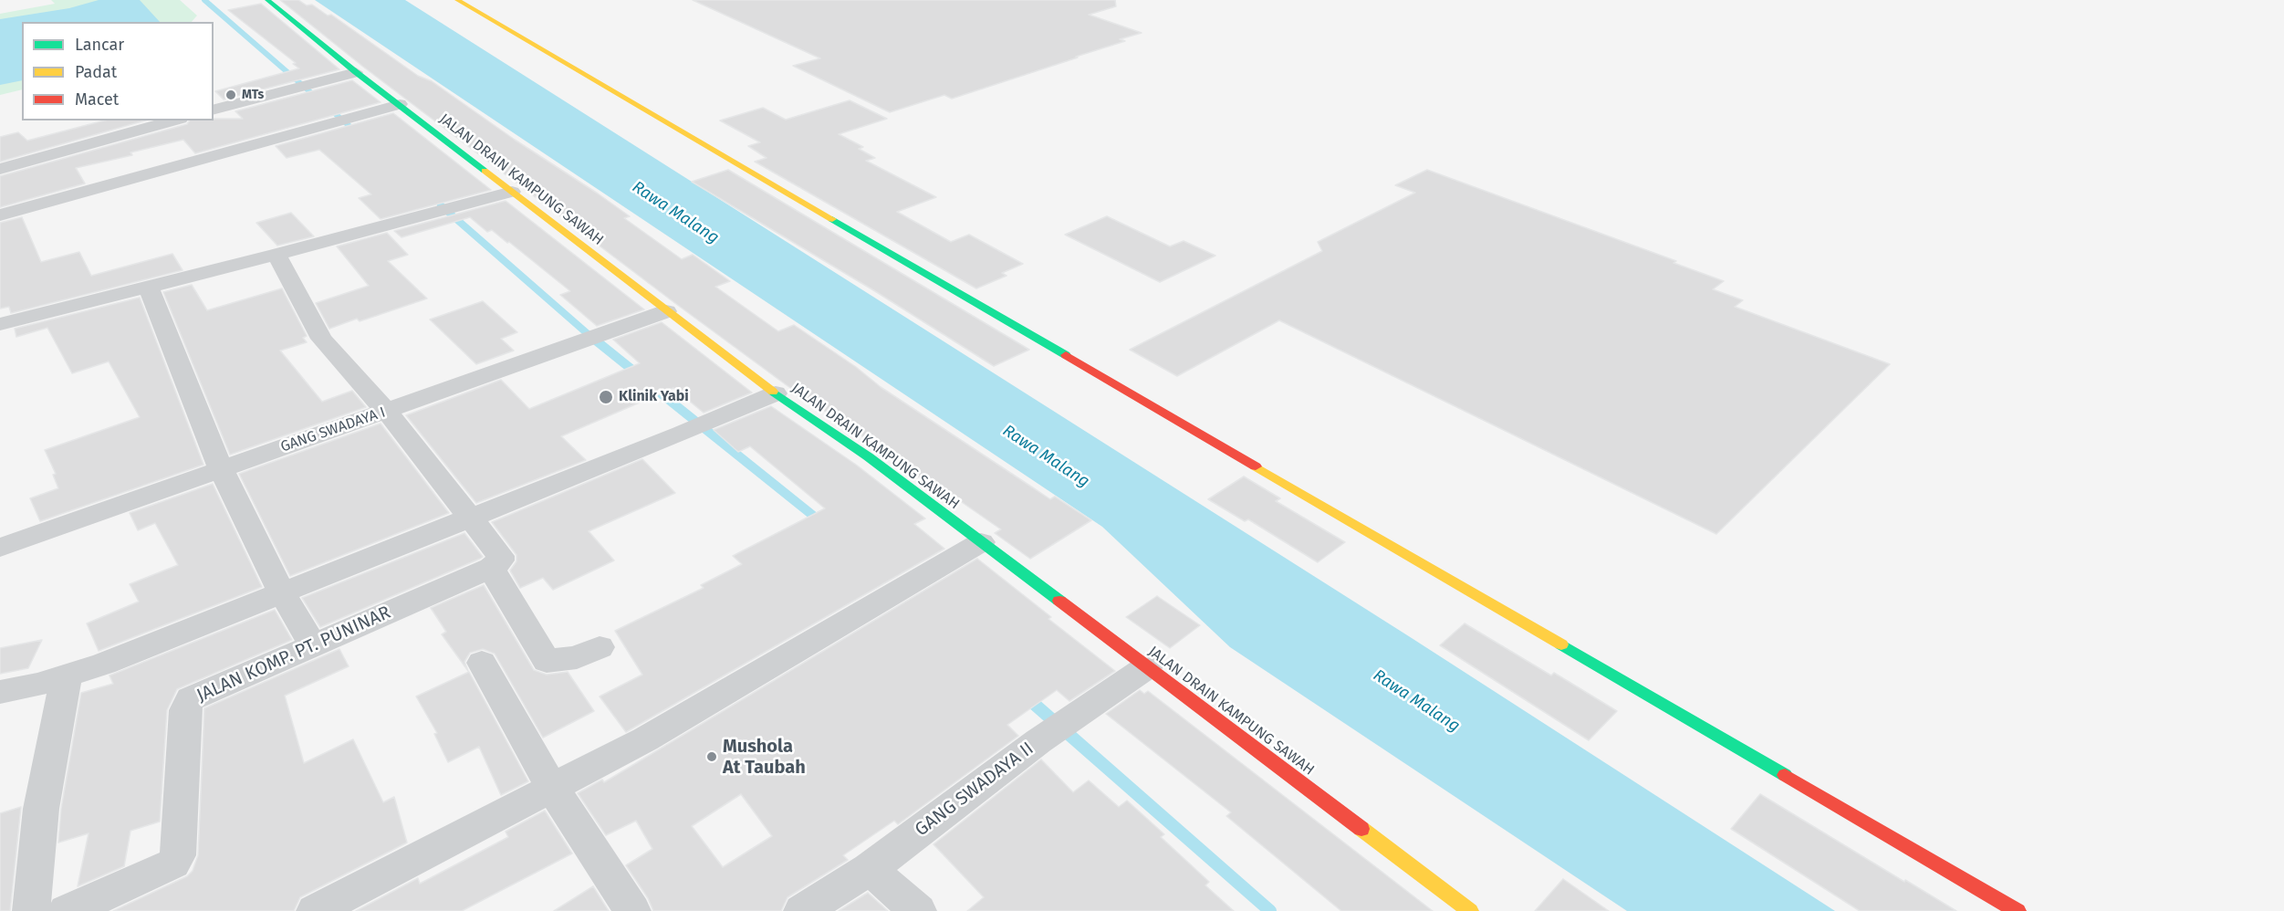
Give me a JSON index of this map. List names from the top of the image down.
{
  "streets": {
    "street": [
      "JALAN DRAIN KAMPUNG SAWAH",
      "GANG SWADAYA I",
      "JALAN KOMP. PT. PUNINAR",
      "GANG SWADAYA II"
    ]
  },
  "crossings": [
    ["JALAN DRAIN KAMPUNG SAWAH", "GANG SWADAYA I"],
    ["JALAN DRAIN KAMPUNG SAWAH", "GANG SWADAYA II"]
  ],
  "water": ["Rawa Malang"],
  "places": ["MTs", "Klinik Yabi", "Mushola At Taubah"],
  "legend": ["Lancar", "Padat", "Macet"]
}
